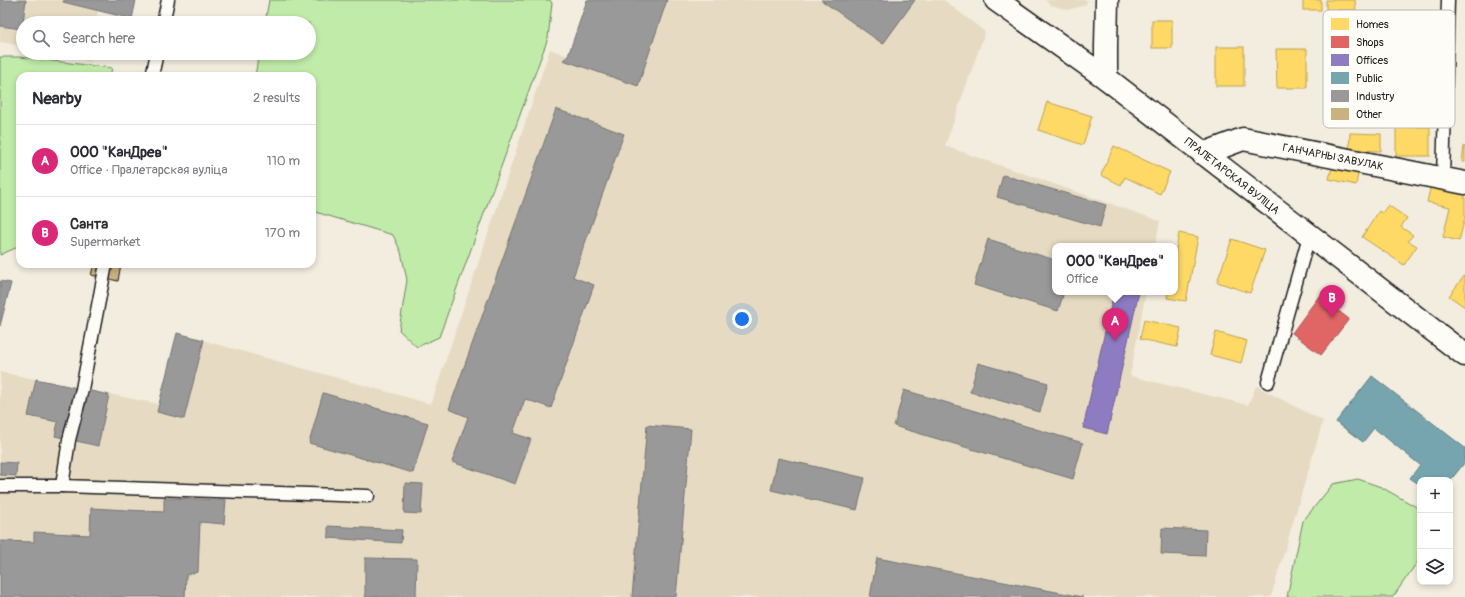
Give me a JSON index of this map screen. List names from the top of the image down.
{
  "streets": {
    "main road": ["ГАНЧАРНЫ ЗАВУЛАК", "ПРАЛЕТАРСКАЯ ВУЛІЦА"]
  },
  "crossings": [
    ["ГАНЧАРНЫ ЗАВУЛАК", "ПРАЛЕТАРСКАЯ ВУЛІЦА"]
  ],
  "legend": [
    "Homes",
    "Shops",
    "Offices",
    "Public",
    "Industry",
    "Other"
  ],
  "page": {
    "search": "Search here",
    "heading": ["Nearby", "2 results"],
    "list": [
      {
        "mark": "A",
        "name": "ООО \"КанДрев\"",
        "note": "Office · Пралетарская вуліца",
        "value": "110 m"
      },
      {
        "mark": "B",
        "name": "Санта",
        "note": "Supermarket",
        "value": "170 m"
      }
    ],
    "popup": ["ООО \"КанДрев\"", "Office"],
    "pins": ["B", "A"],
    "map_buttons": ["+", "−"]
  }
}
